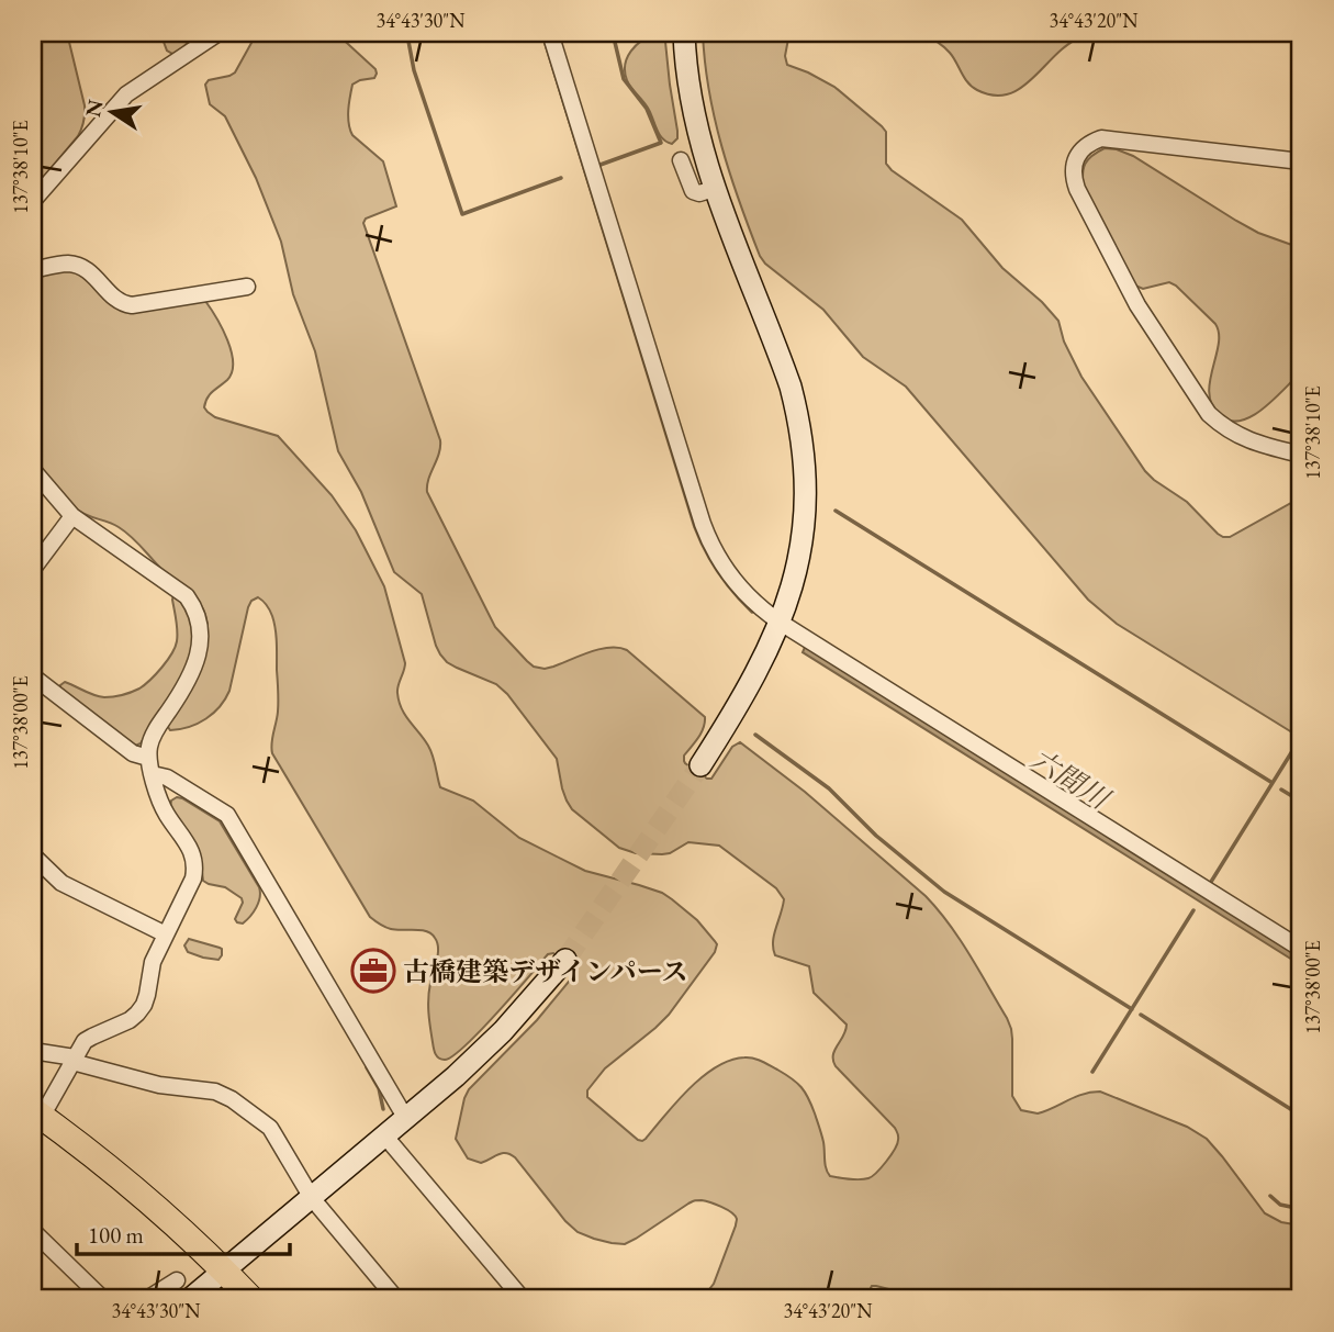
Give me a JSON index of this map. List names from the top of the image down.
{
  "water": ["六間川"],
  "places": {
    "office": ["古橋建築デザインパース"]
  },
  "scale_bar": "100 m",
  "north": "left",
  "coordinates": [
    "34°43'30\"N",
    "34°43'20\"N",
    "137°38'10\"E",
    "137°38'00\"E"
  ]
}
